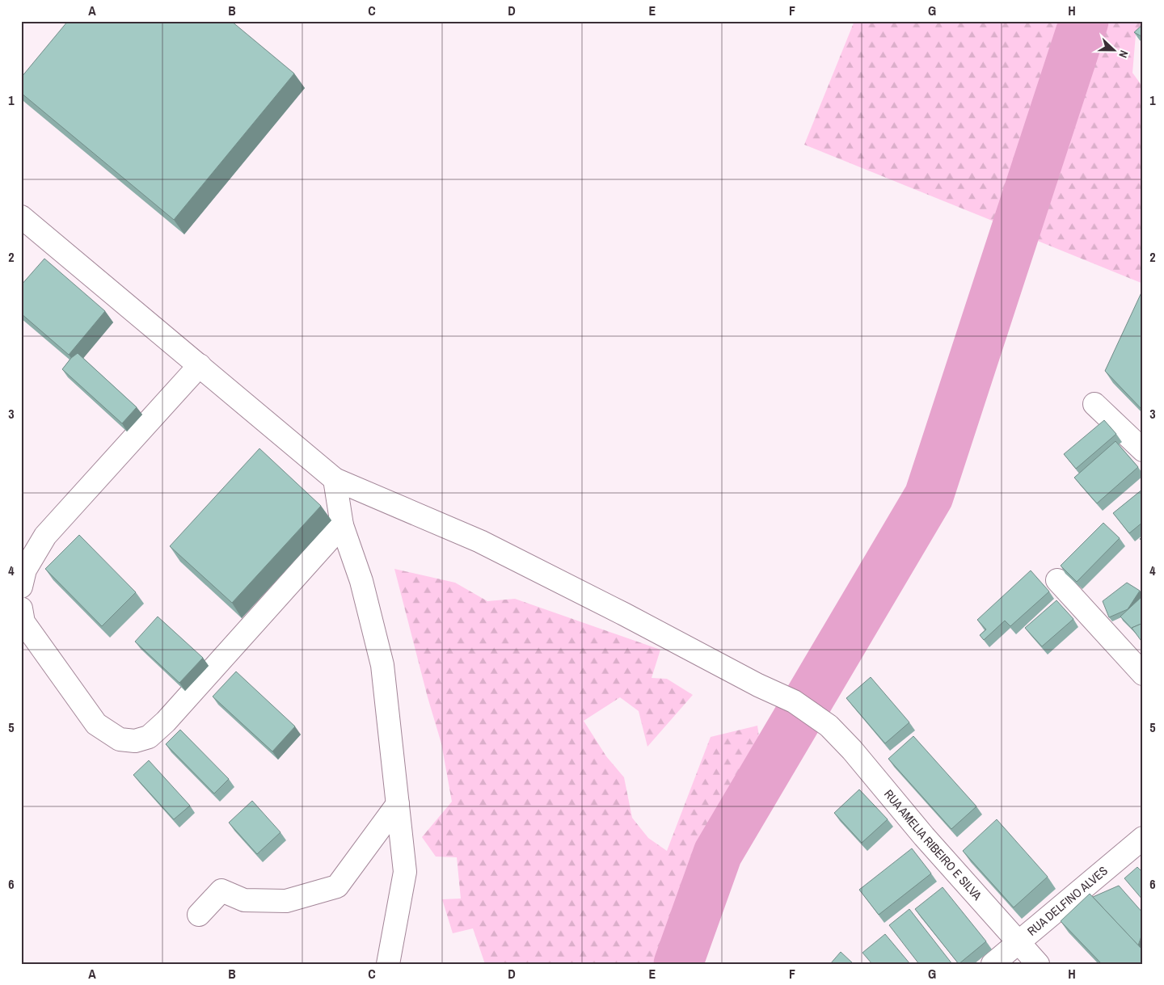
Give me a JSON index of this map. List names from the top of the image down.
{
  "streets": {
    "street": ["RUA AMELIA RIBEIRO E SILVA", "RUA DELFINO ALVES"]
  },
  "crossings": [
    ["RUA AMELIA RIBEIRO E SILVA", "RUA DELFINO ALVES"]
  ],
  "north": "right",
  "grid": {
    "columns": [
      "A",
      "B",
      "C",
      "D",
      "E",
      "F",
      "G",
      "H"
    ],
    "rows": [
      "1",
      "2",
      "3",
      "4",
      "5",
      "6"
    ]
  }
}
